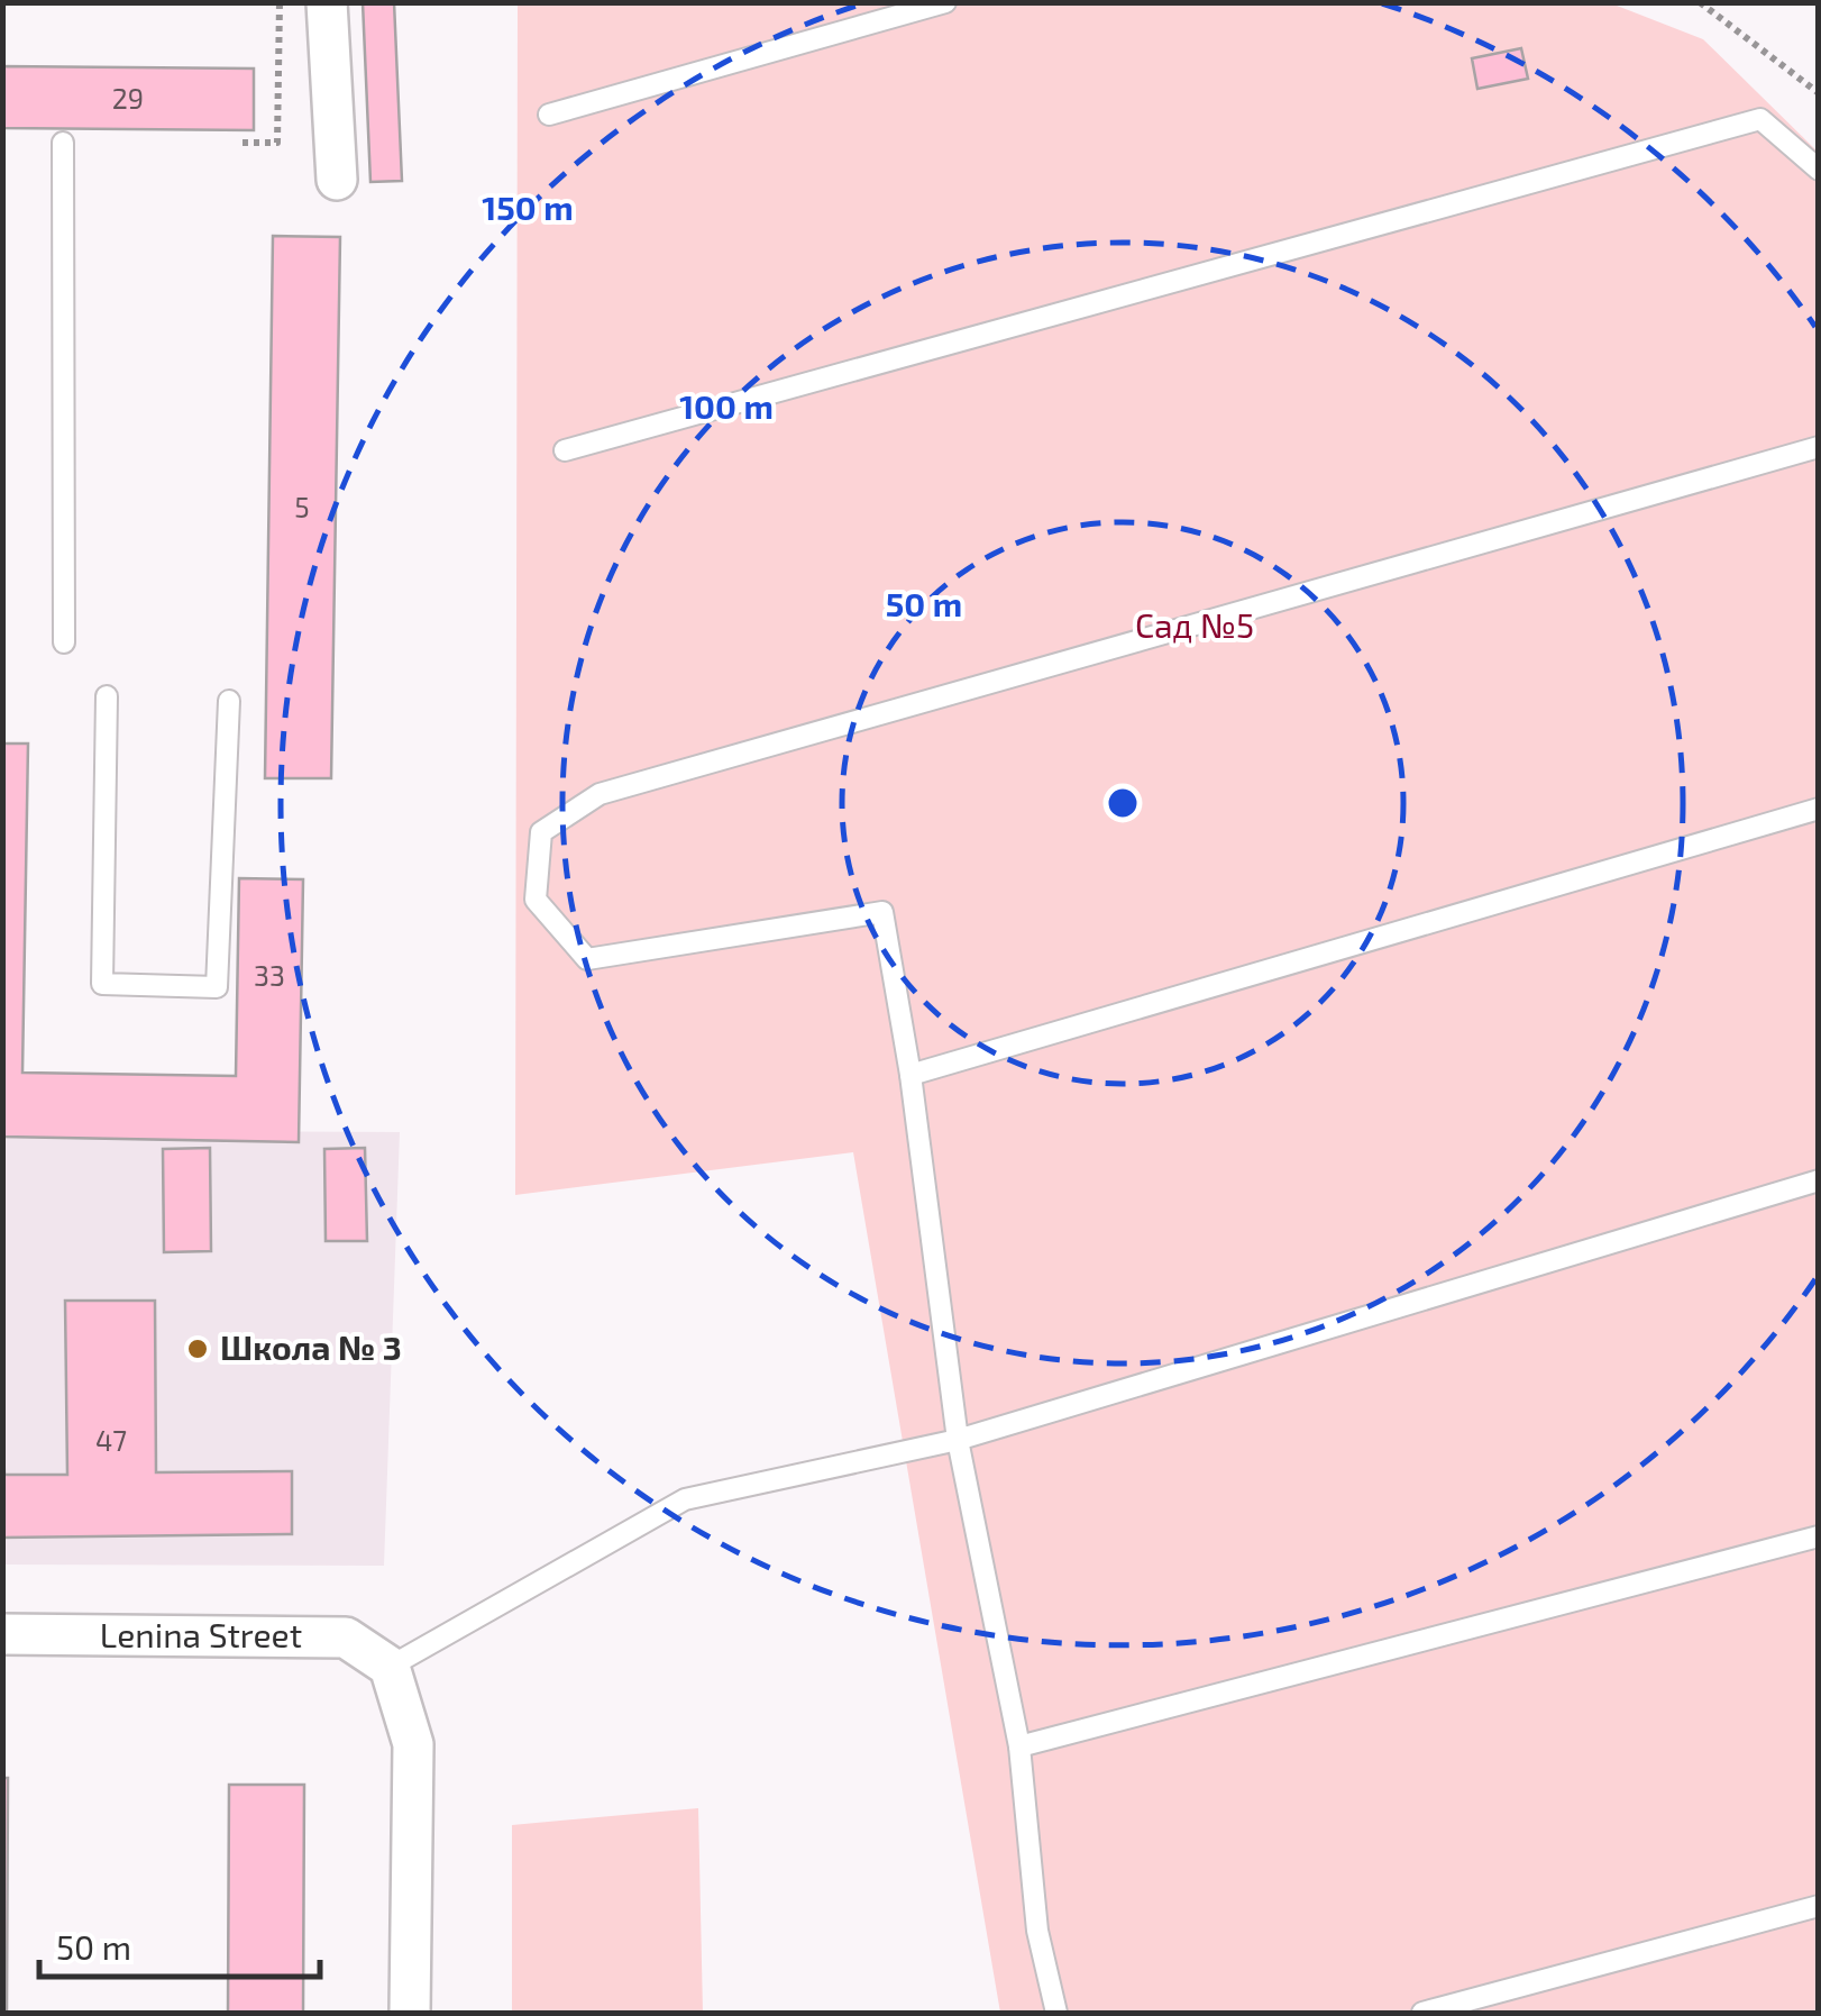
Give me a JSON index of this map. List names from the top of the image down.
{
  "streets": {
    "street": ["Lenina Street"]
  },
  "parks": ["Сад №5"],
  "places": ["Школа № 3"],
  "house_numbers": [
    "29",
    "5",
    "33",
    "47"
  ],
  "scale_bar": "50 m",
  "rings": ["150 m", "100 m", "50 m"]
}
